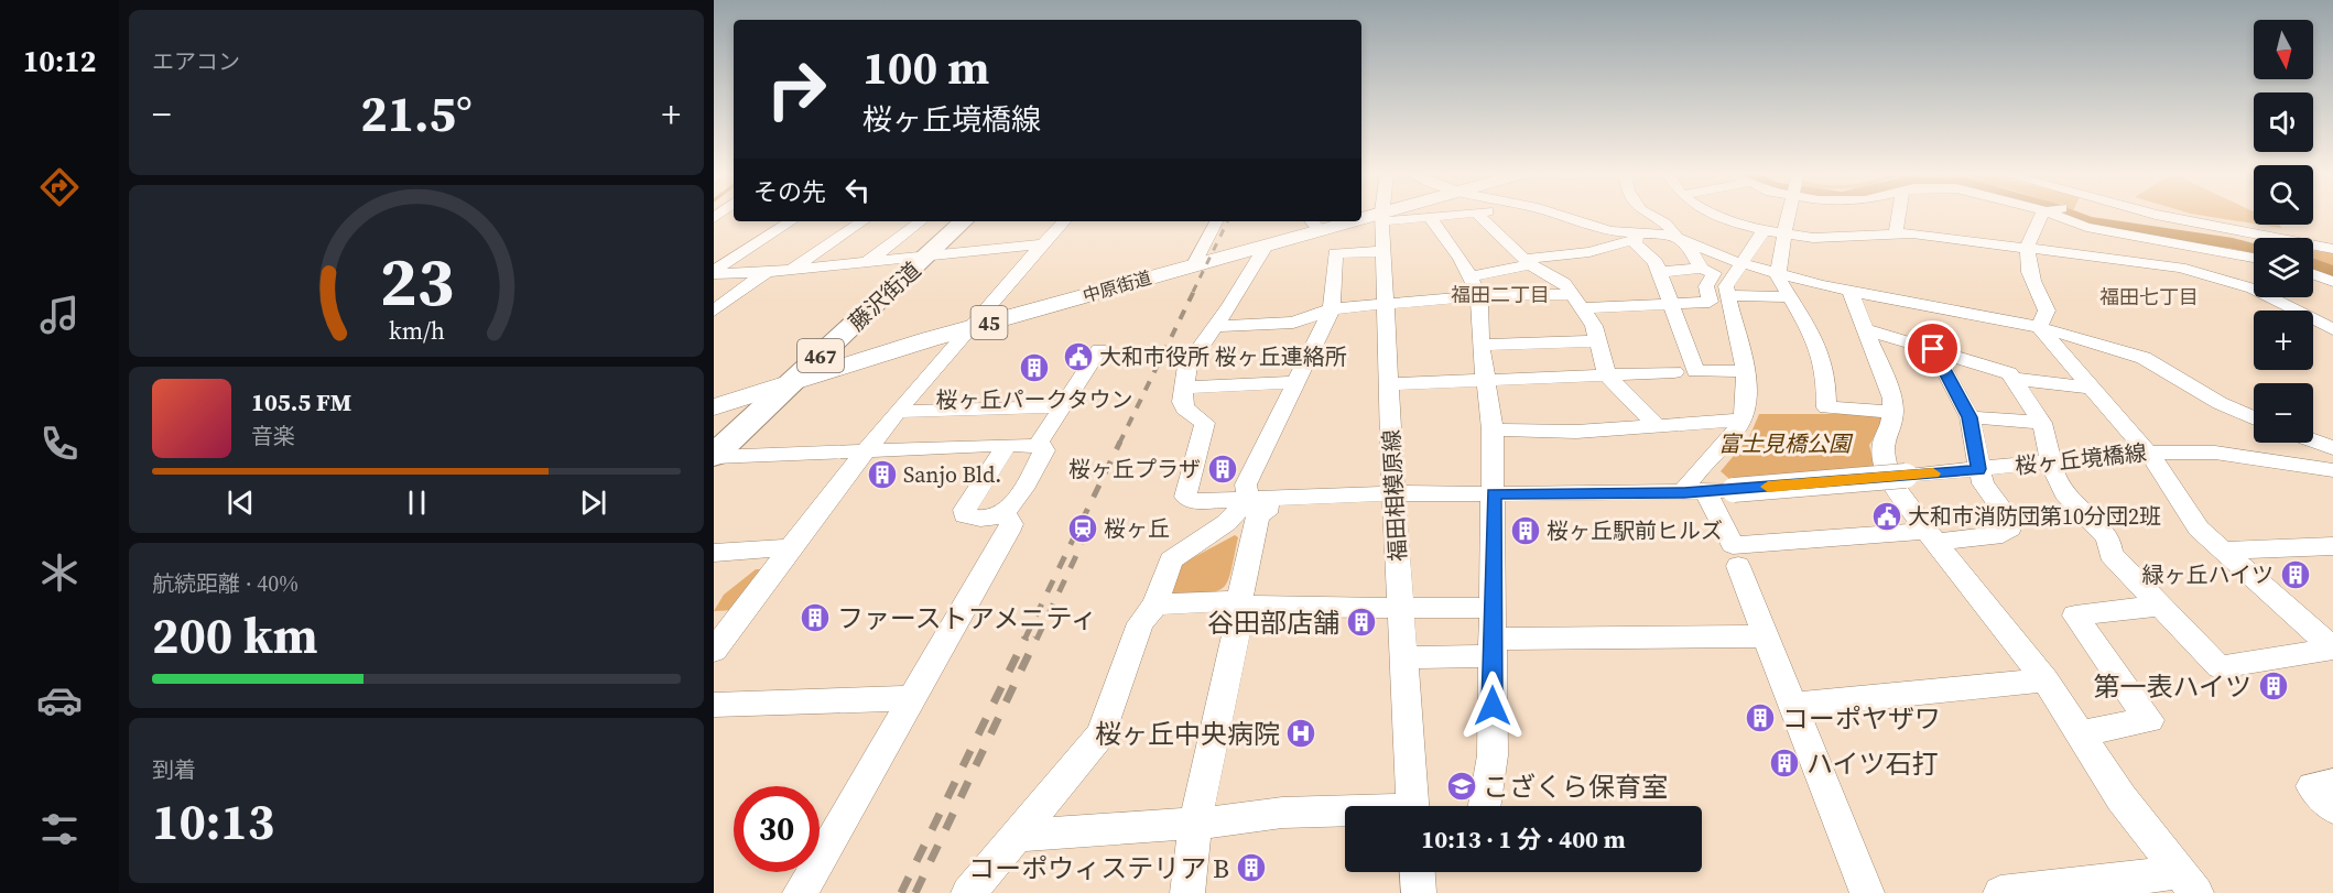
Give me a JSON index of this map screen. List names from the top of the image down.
{
  "streets": {
    "highway": ["藤沢街道", "467"],
    "main road": ["中原街道", "45"],
    "street": ["桜ヶ丘境橋線", "福田相模原線"]
  },
  "crossings": [
    ["中原街道", "藤沢街道"],
    ["中原街道", "福田相模原線"],
    ["桜ヶ丘境橋線", "福田相模原線"]
  ],
  "districts": ["福田二丁目", "福田七丁目"],
  "parks": ["富士見橋公園"],
  "places": {
    "public building": ["大和市役所 桜ヶ丘連絡所", "大和市消防団第10分団2班"],
    "building": [
      "桜ヶ丘パークタウン",
      "桜ヶ丘プラザ",
      "Sanjo Bld.",
      "桜ヶ丘駅前ヒルズ",
      "緑ヶ丘ハイツ",
      "ファーストアメニティ",
      "谷田部店舗",
      "第一表ハイツ",
      "コーポヤザワ",
      "ハイツ石打",
      "コーポウィステリア B"
    ],
    "station": ["桜ヶ丘"],
    "hospital": ["桜ヶ丘中央病院"],
    "school or university": ["こざくら保育室"]
  },
  "north": "bottom",
  "page": {
    "tabs": "10:12",
    "tile": [
      "エアコン",
      ["航続距離 · 40%", "200 km"],
      ["到着", "10:13"]
    ],
    "map_buttons": ["+", "−"],
    "turn": ["100 m", "桜ヶ丘境橋線"],
    "heat": ["−", "21.5°", "+"],
    "then": "その先",
    "song": ["105.5 FM", "音楽"],
    "limit": "30",
    "trip": "10:13 · 1 分 · 400 m",
    "gauge": ["23", "km/h"]
  }
}
